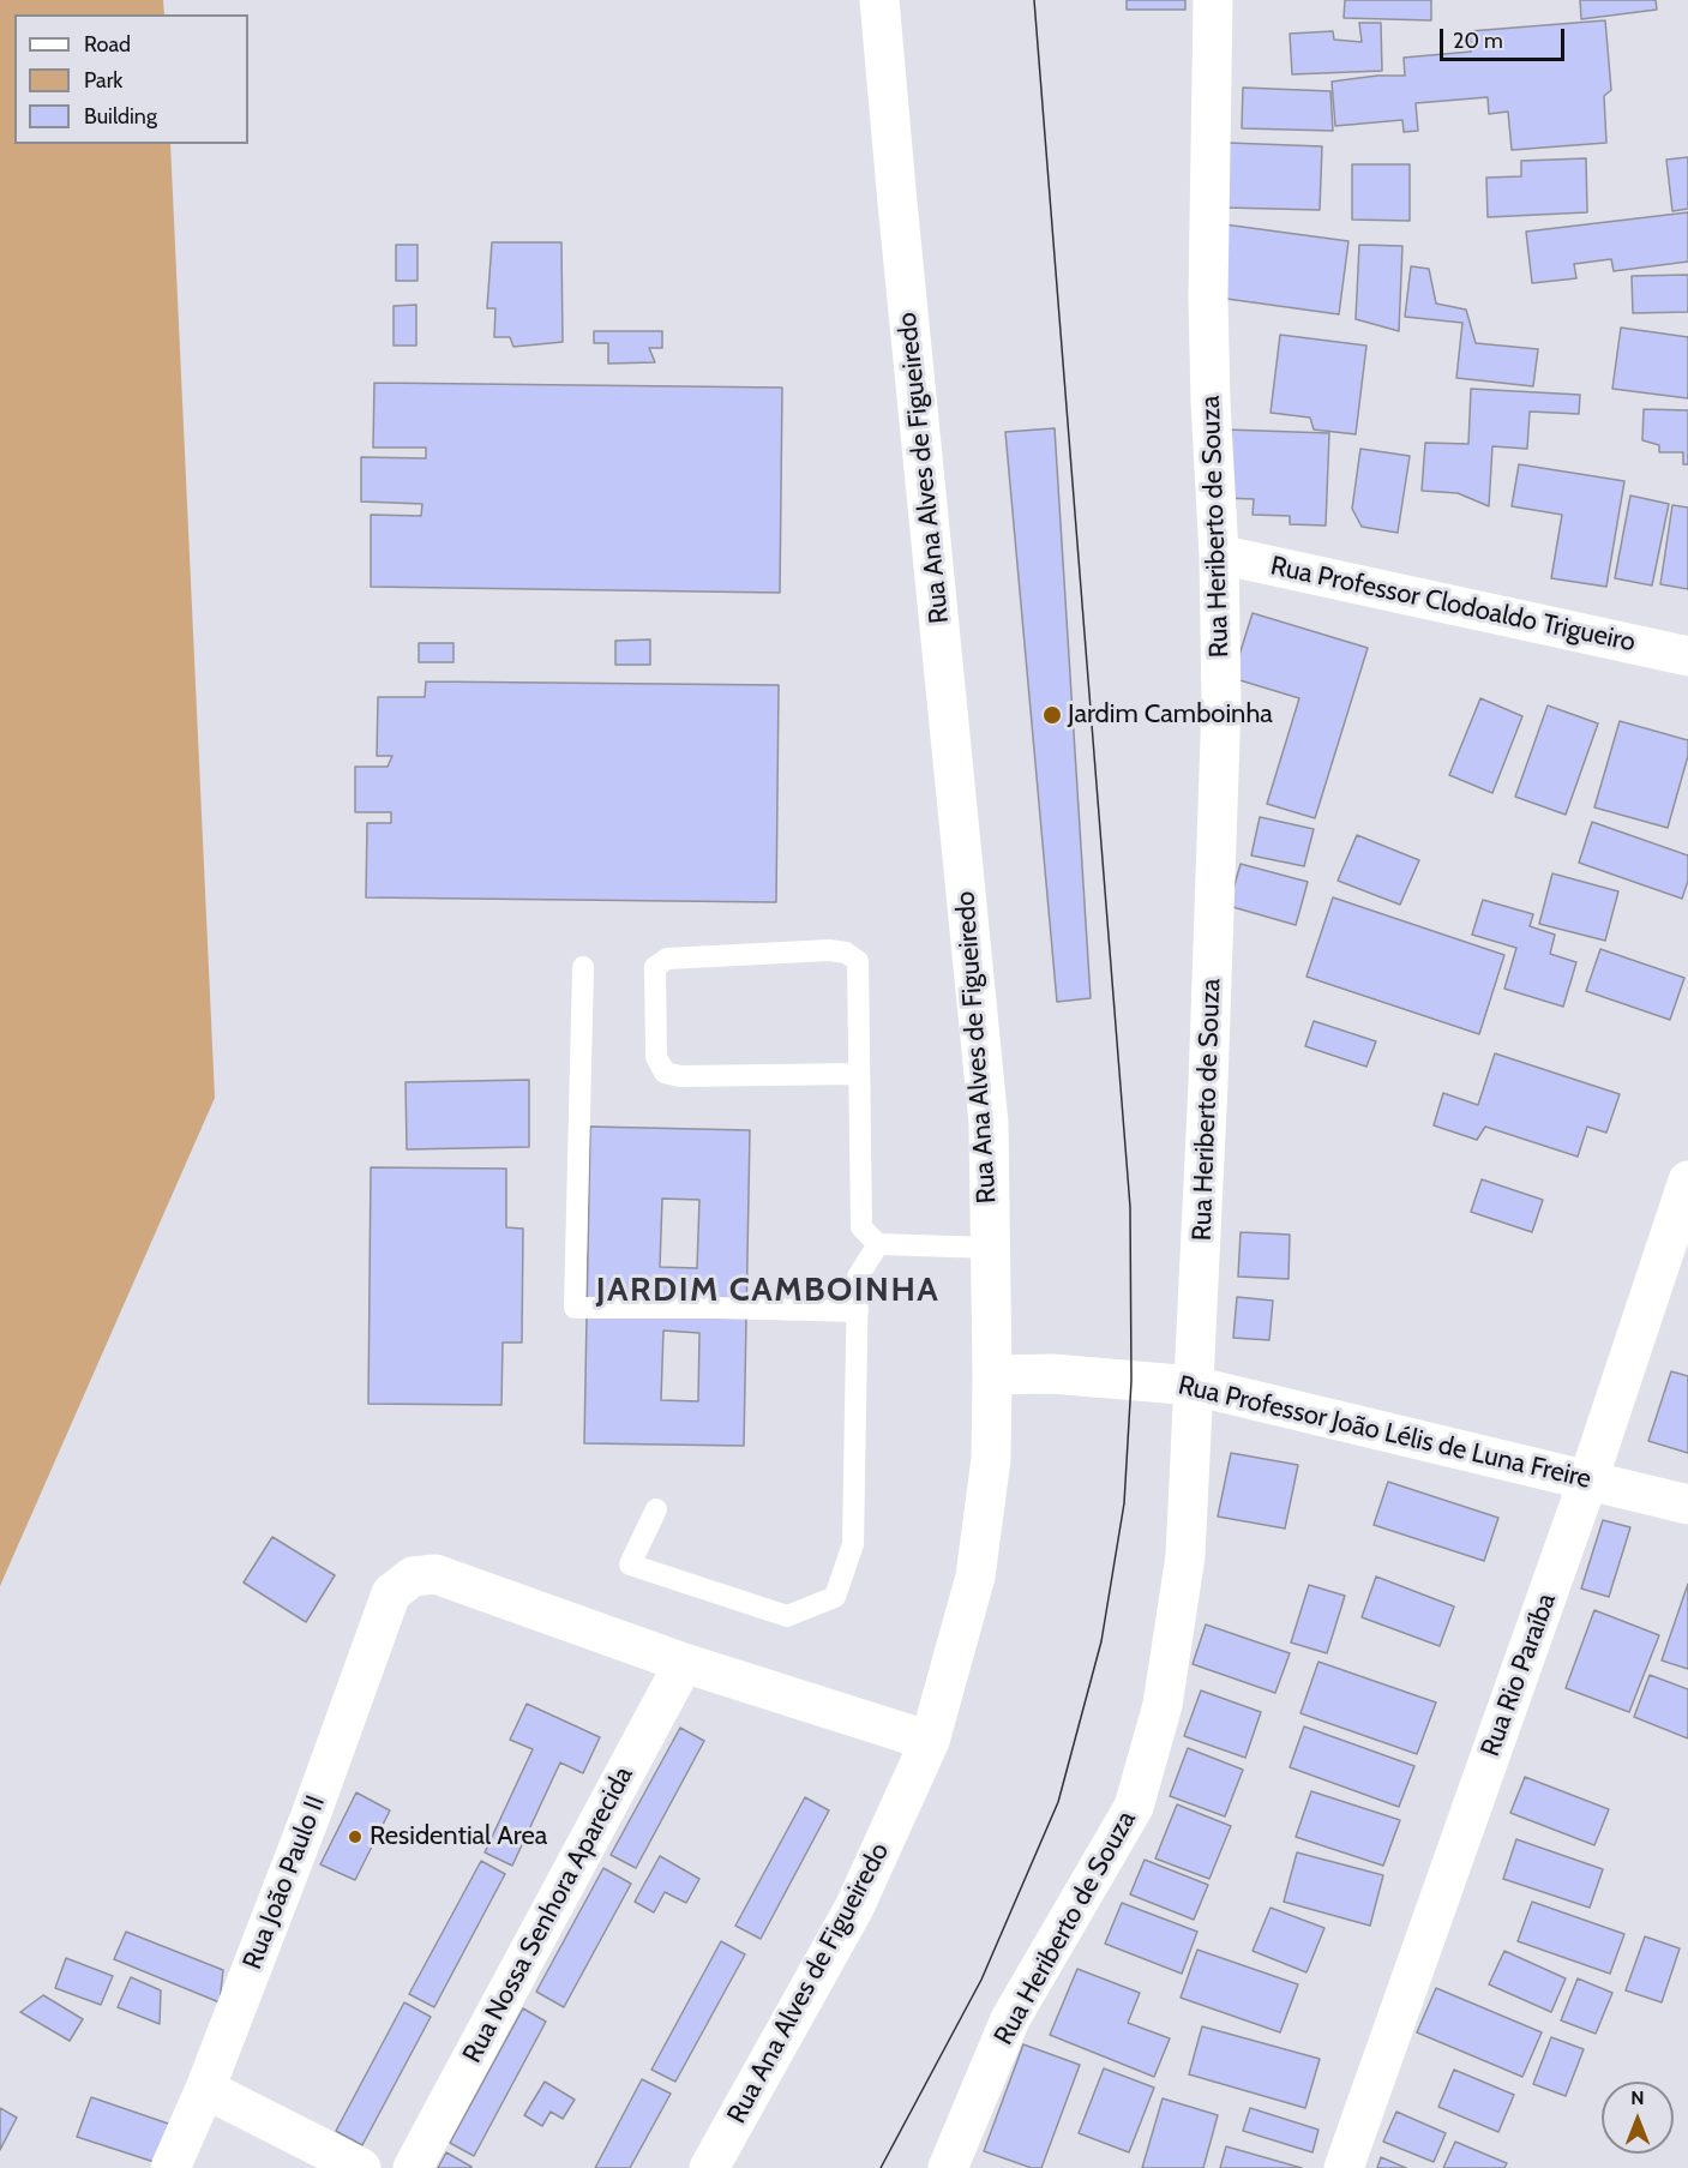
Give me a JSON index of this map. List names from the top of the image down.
{
  "streets": {
    "street": [
      "Rua Ana Alves de Figueiredo",
      "Rua Heriberto de Souza",
      "Rua Professor Clodoaldo Trigueiro",
      "Rua Professor João Lélis de Luna Freire",
      "Rua Rio Paraíba",
      "Rua João Paulo II",
      "Rua Nossa Senhora Aparecida"
    ]
  },
  "crossings": [
    ["Rua Ana Alves de Figueiredo", "Rua Professor João Lélis de Luna Freire"],
    ["Rua Heriberto de Souza", "Rua Professor Clodoaldo Trigueiro"],
    ["Rua Heriberto de Souza", "Rua Professor João Lélis de Luna Freire"],
    ["Rua Professor João Lélis de Luna Freire", "Rua Rio Paraíba"],
    ["Rua João Paulo II", "Rua Nossa Senhora Aparecida"]
  ],
  "districts": ["JARDIM CAMBOINHA"],
  "places": ["Jardim Camboinha", "Residential Area"],
  "legend": ["Road", "Park", "Building"],
  "scale_bar": "20 m",
  "north": "top"
}
